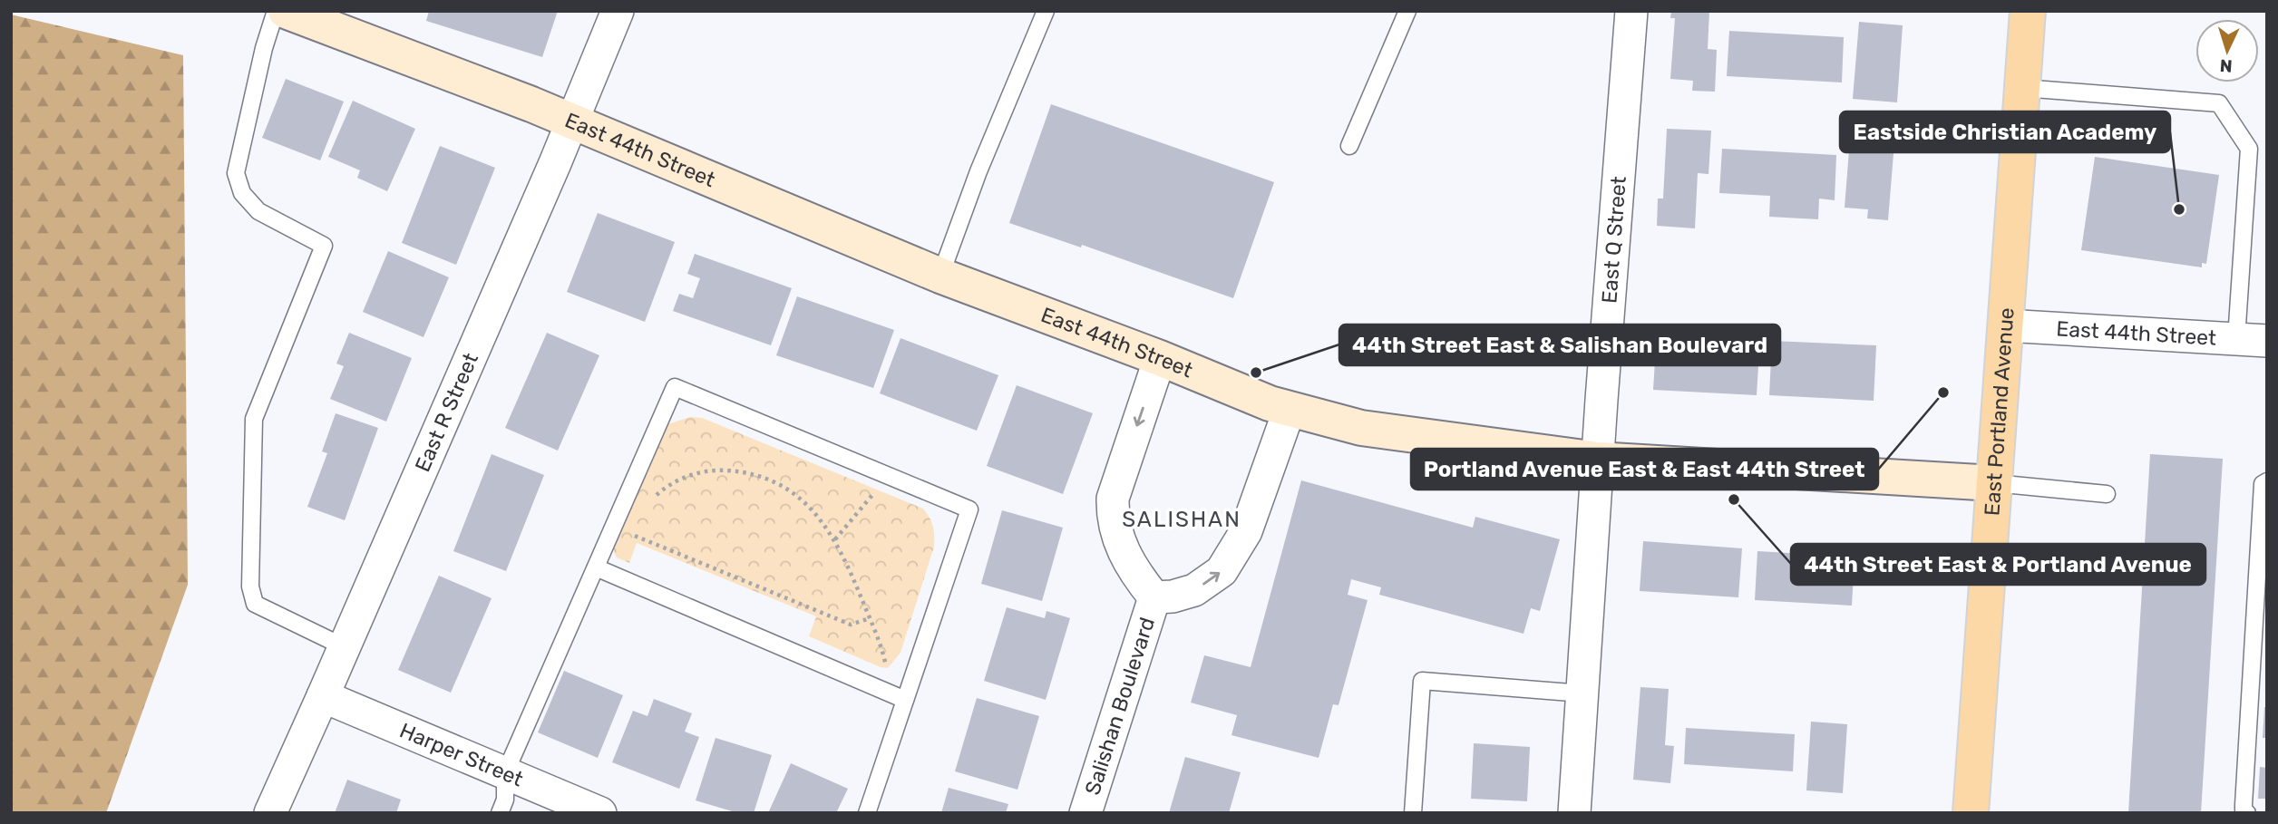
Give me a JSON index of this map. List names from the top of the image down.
{
  "streets": {
    "main road": ["East Portland Avenue"],
    "street": [
      "East 44th Street",
      "East Q Street",
      "East R Street",
      "Salishan Boulevard",
      "Harper Street"
    ]
  },
  "crossings": [
    ["East 44th Street", "East Q Street"],
    ["East 44th Street", "East Portland Avenue"],
    ["East 44th Street", "East R Street"],
    ["East 44th Street", "Salishan Boulevard"],
    ["East R Street", "Harper Street"]
  ],
  "districts": ["SALISHAN"],
  "places": [
    "Eastside Christian Academy",
    "44th Street East & Salishan Boulevard",
    "Portland Avenue East & East 44th Street",
    "44th Street East & Portland Avenue"
  ],
  "north": "bottom"
}
